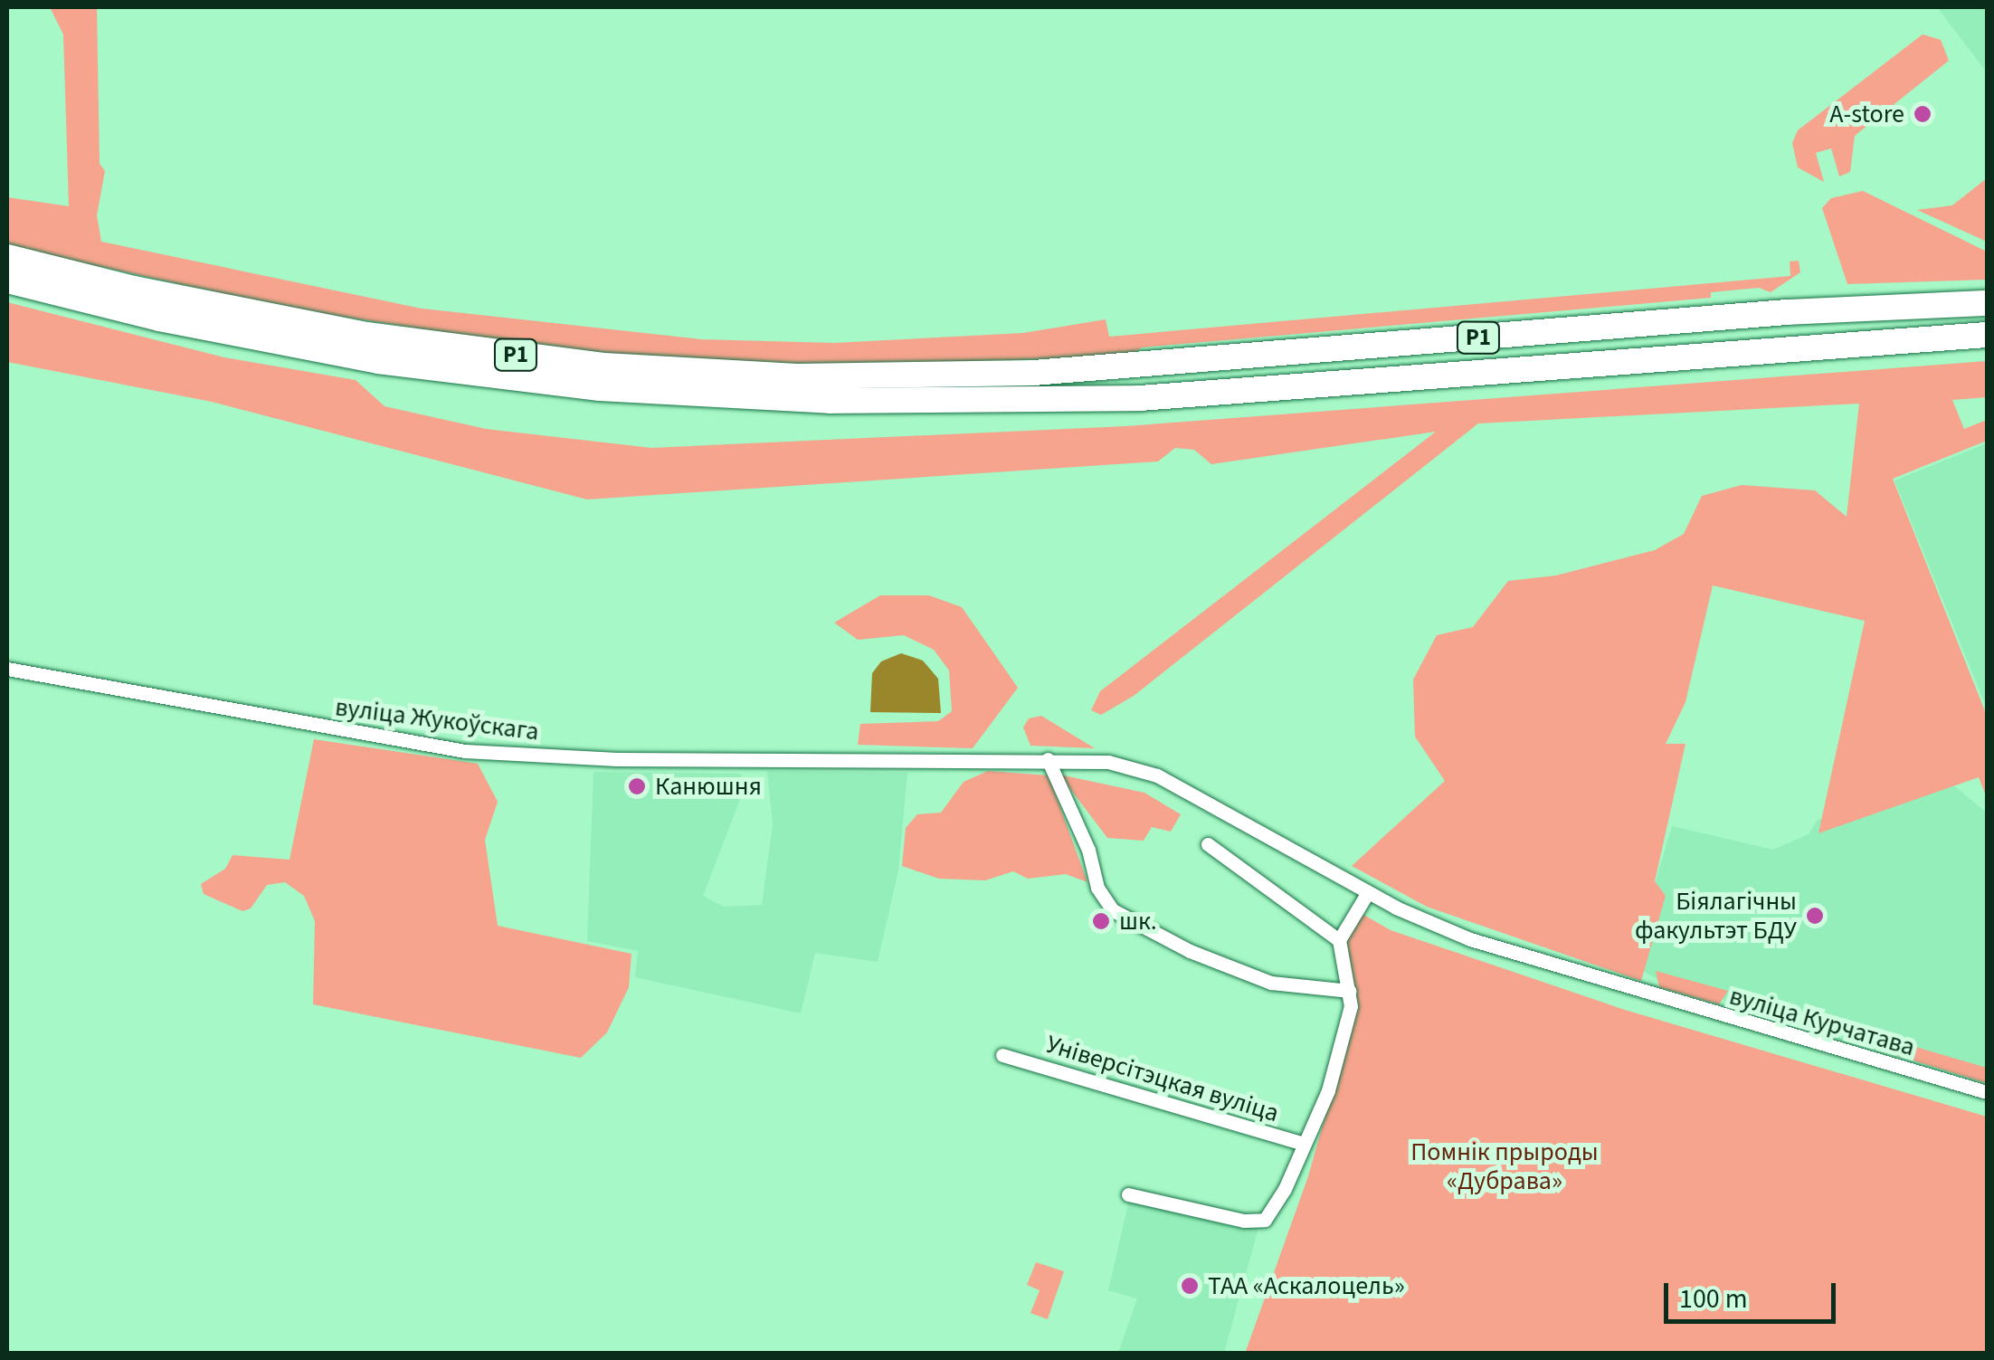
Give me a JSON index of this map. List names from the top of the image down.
{
  "streets": {
    "highway": ["Р1"],
    "street": ["вуліца Жукоўскага", "вуліца Курчатава", "Універсітэцкая вуліца"]
  },
  "crossings": [
    ["вуліца Жукоўскага", "вуліца Курчатава"]
  ],
  "parks": ["Помнік прыроды «Дубрава»"],
  "places": [
    "А-store",
    "Канюшня",
    "Біялагічны факультэт БДУ",
    "шк.",
    "ТАА «Аскалоцель»"
  ],
  "scale_bar": "100 m"
}
